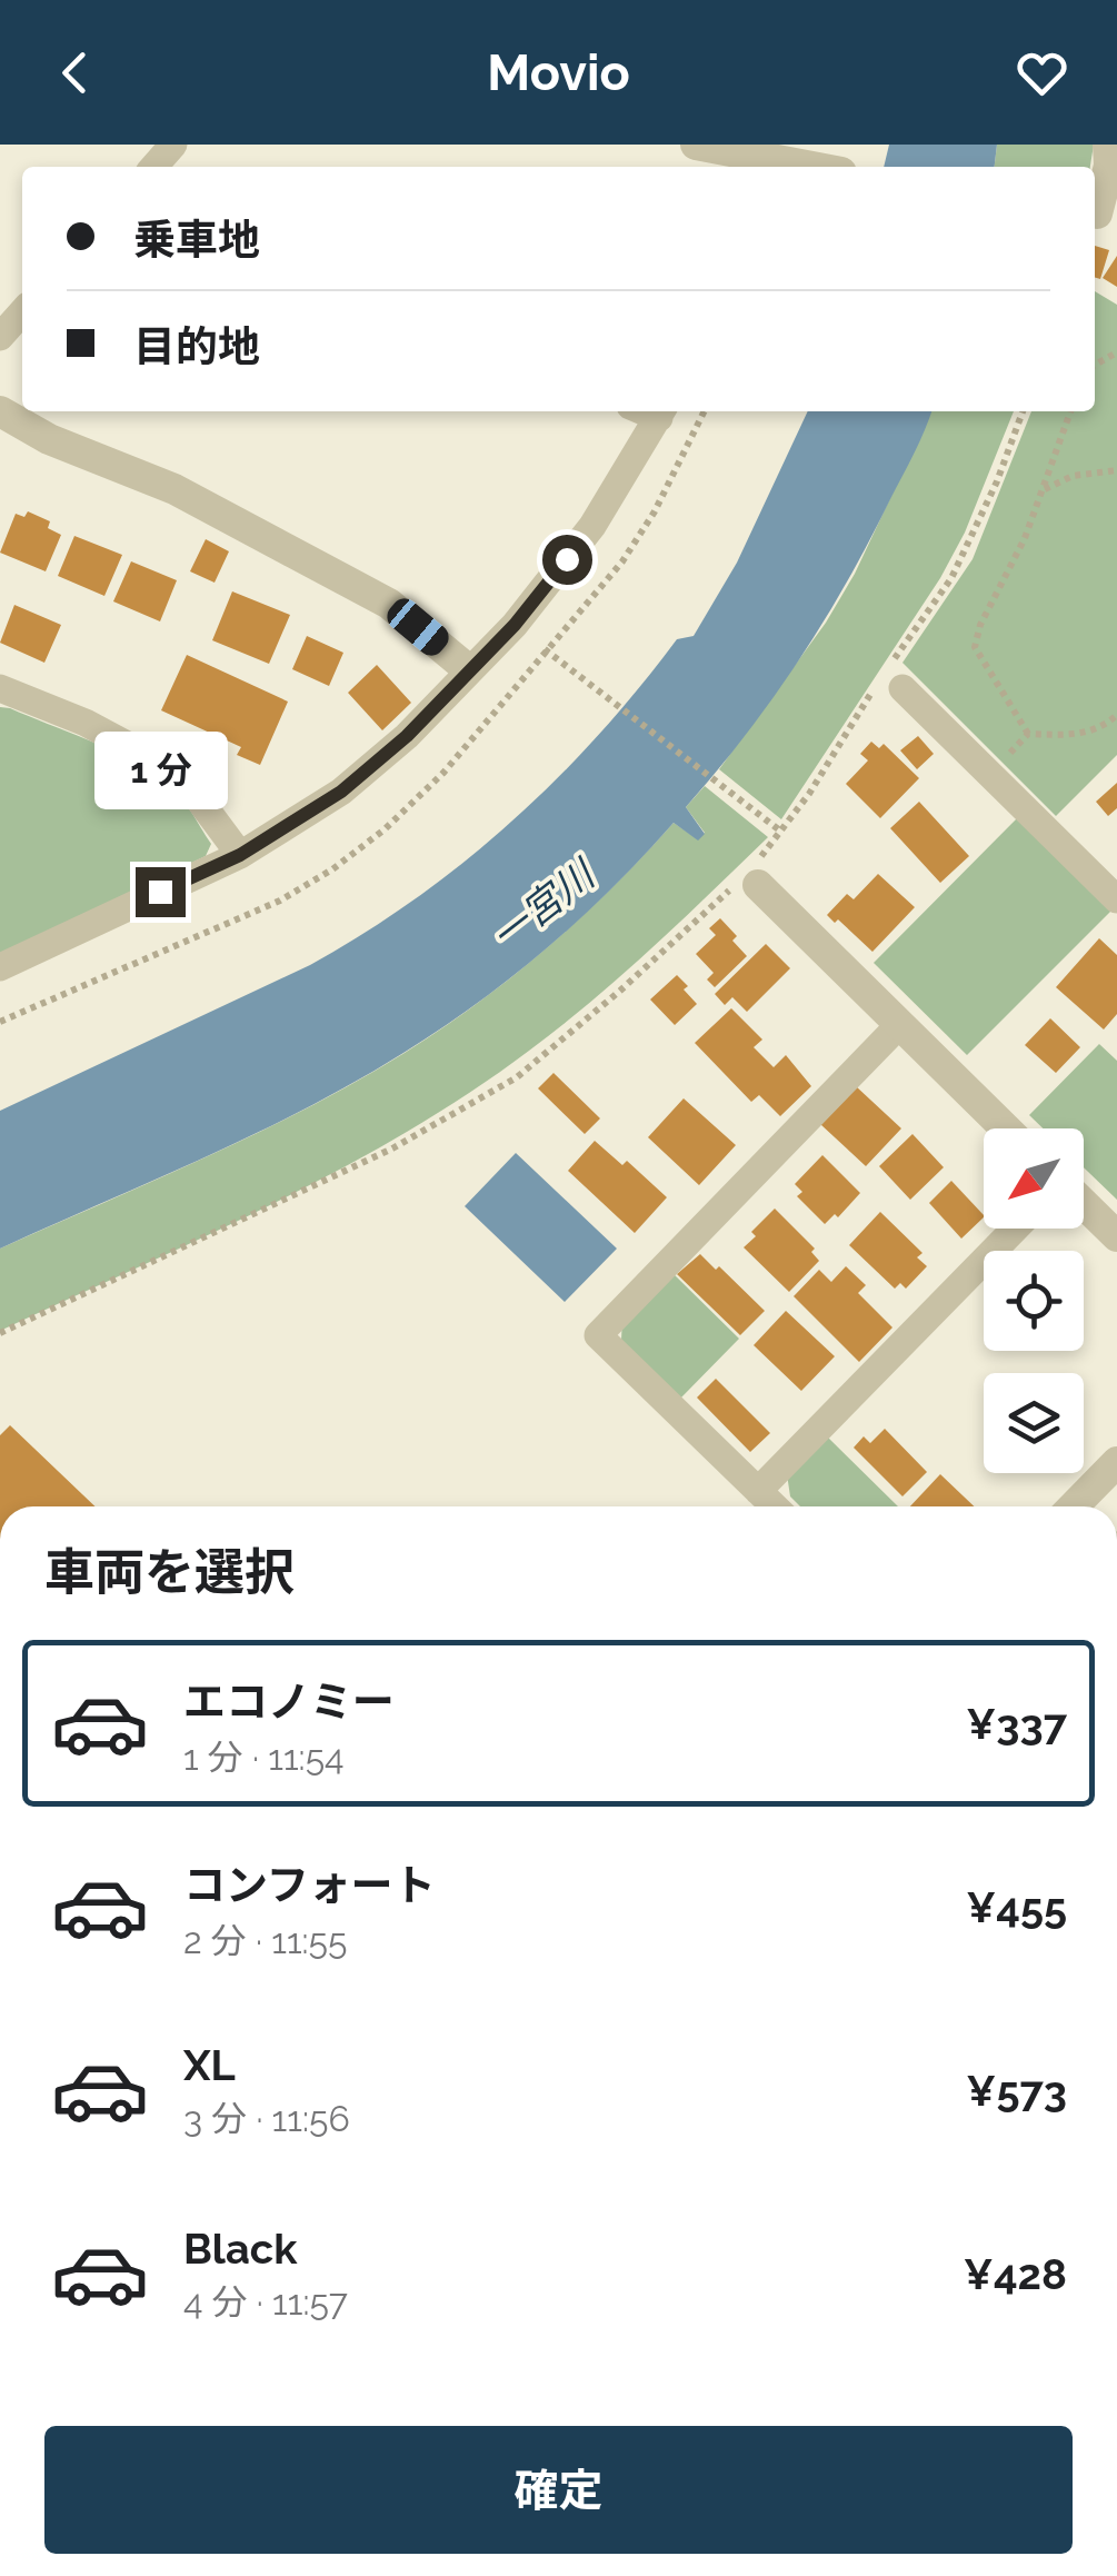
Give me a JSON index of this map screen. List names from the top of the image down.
{
  "water": ["一宮川"],
  "north": "bottom left",
  "page": {
    "header": "Movio",
    "banner": ["乗車地", "目的地"],
    "bubble": "1 分",
    "heading": "車両を選択",
    "list": [
      {
        "name": "エコノミー",
        "note": "1 分 · 11:54",
        "value": "¥337"
      },
      {
        "name": "コンフォート",
        "note": "2 分 · 11:55",
        "value": "¥455"
      },
      {
        "name": "XL",
        "note": "3 分 · 11:56",
        "value": "¥573"
      },
      {
        "name": "Black",
        "note": "4 分 · 11:57",
        "value": "¥428"
      }
    ],
    "buttons": "確定"
  }
}
